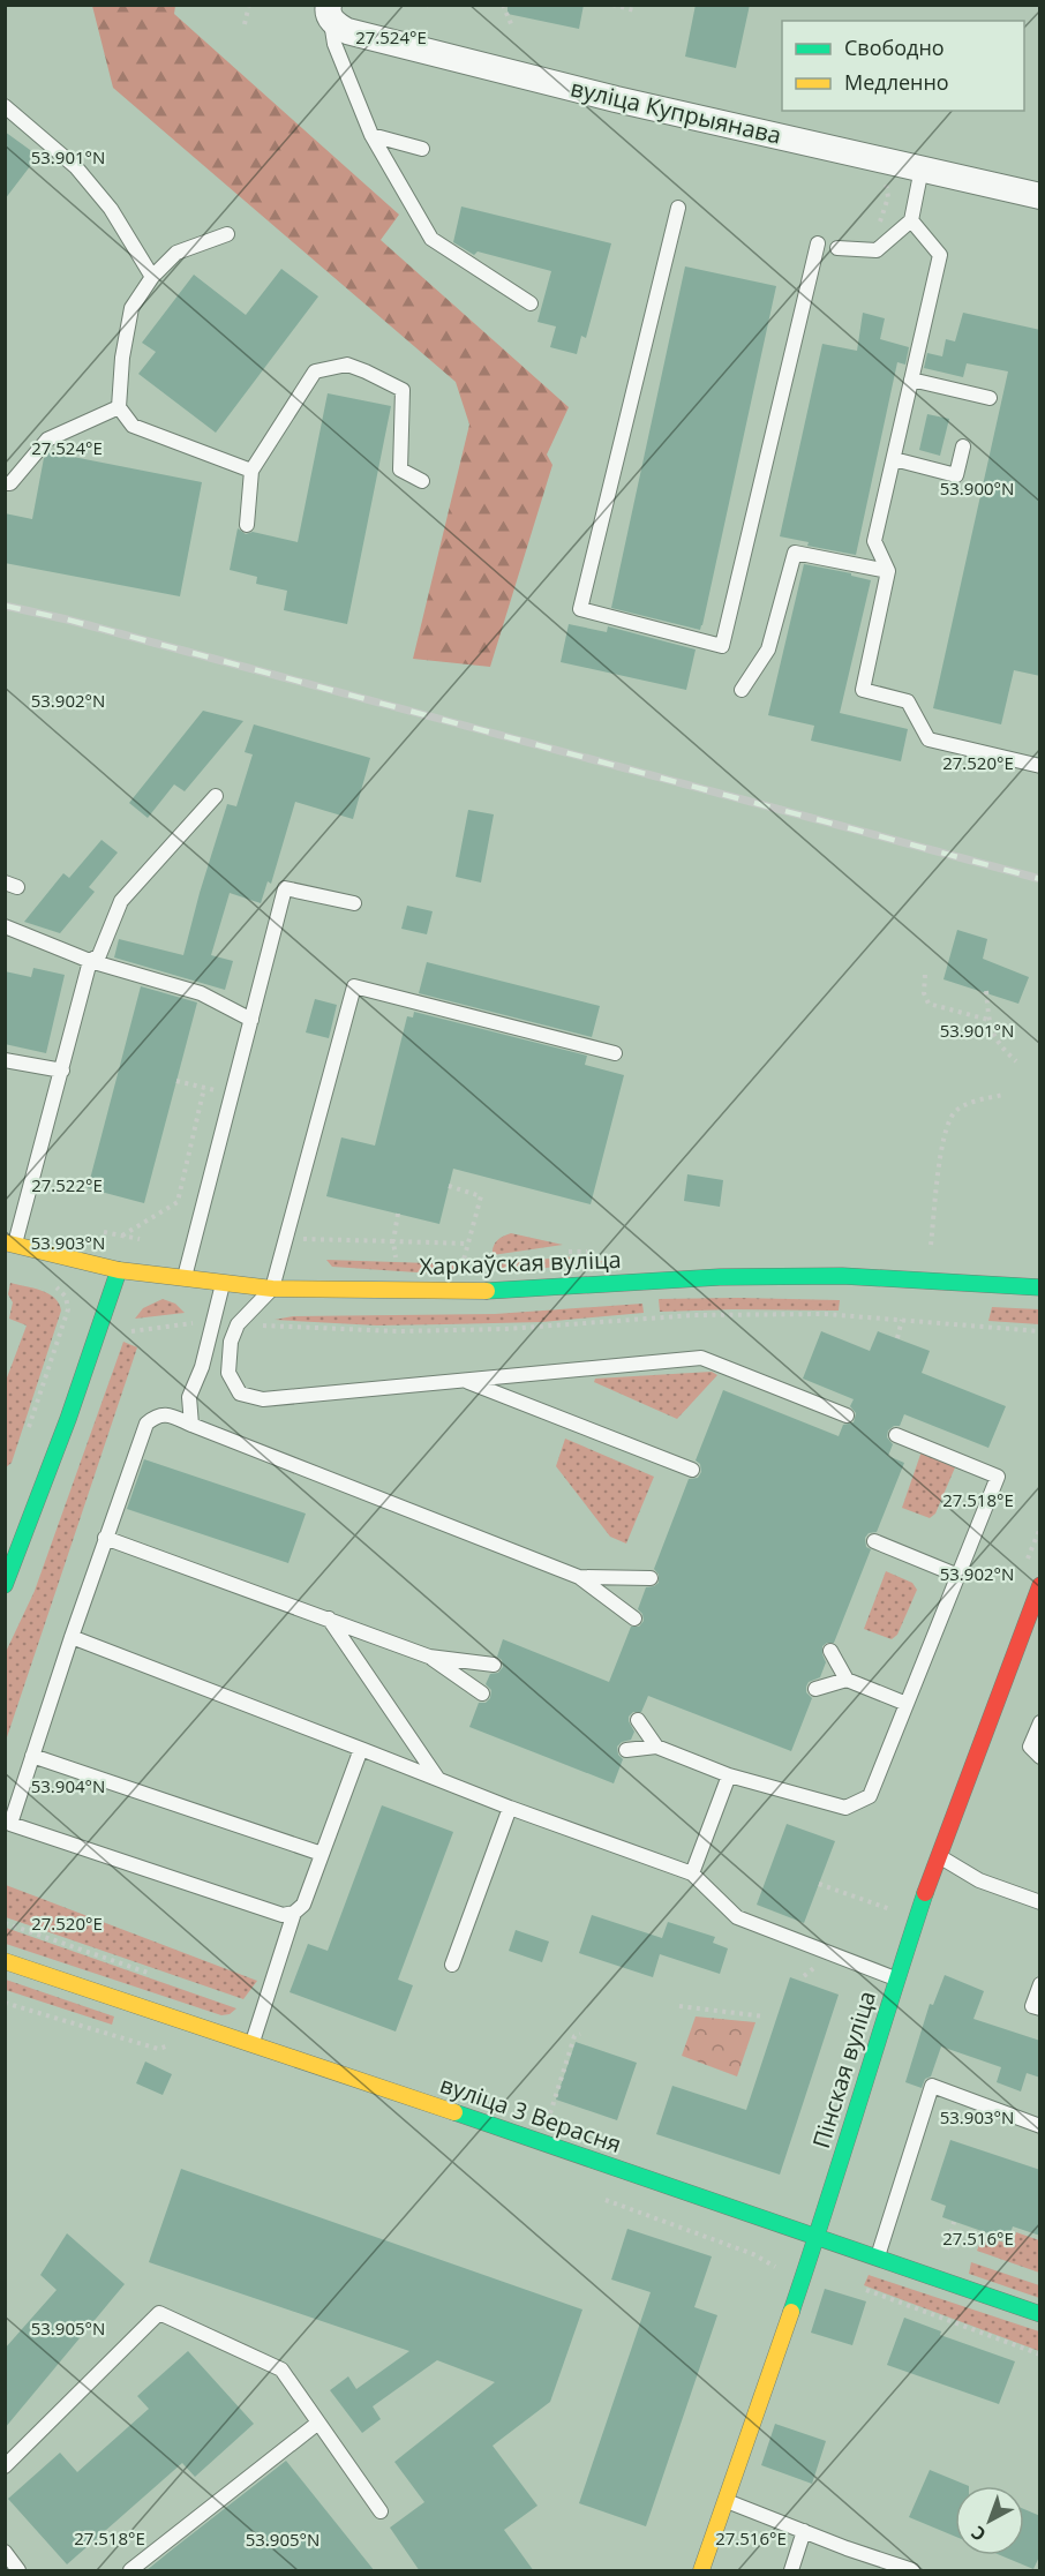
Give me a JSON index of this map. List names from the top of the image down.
{
  "streets": {
    "street": [
      "вуліца Купрыянава",
      "Харкаўская вуліца",
      "Пінская вуліца",
      "вуліца 3 Верасня"
    ]
  },
  "crossings": [
    ["Пінская вуліца", "вуліца 3 Верасня"]
  ],
  "legend": ["Свободно", "Медленно"],
  "north": "bottom left",
  "coordinates": [
    "27.524°E",
    "53.901°N",
    "53.900°N",
    "53.902°N",
    "27.520°E",
    "27.522°E",
    "53.903°N",
    "27.518°E",
    "53.904°N",
    "27.516°E",
    "53.905°N"
  ]
}
